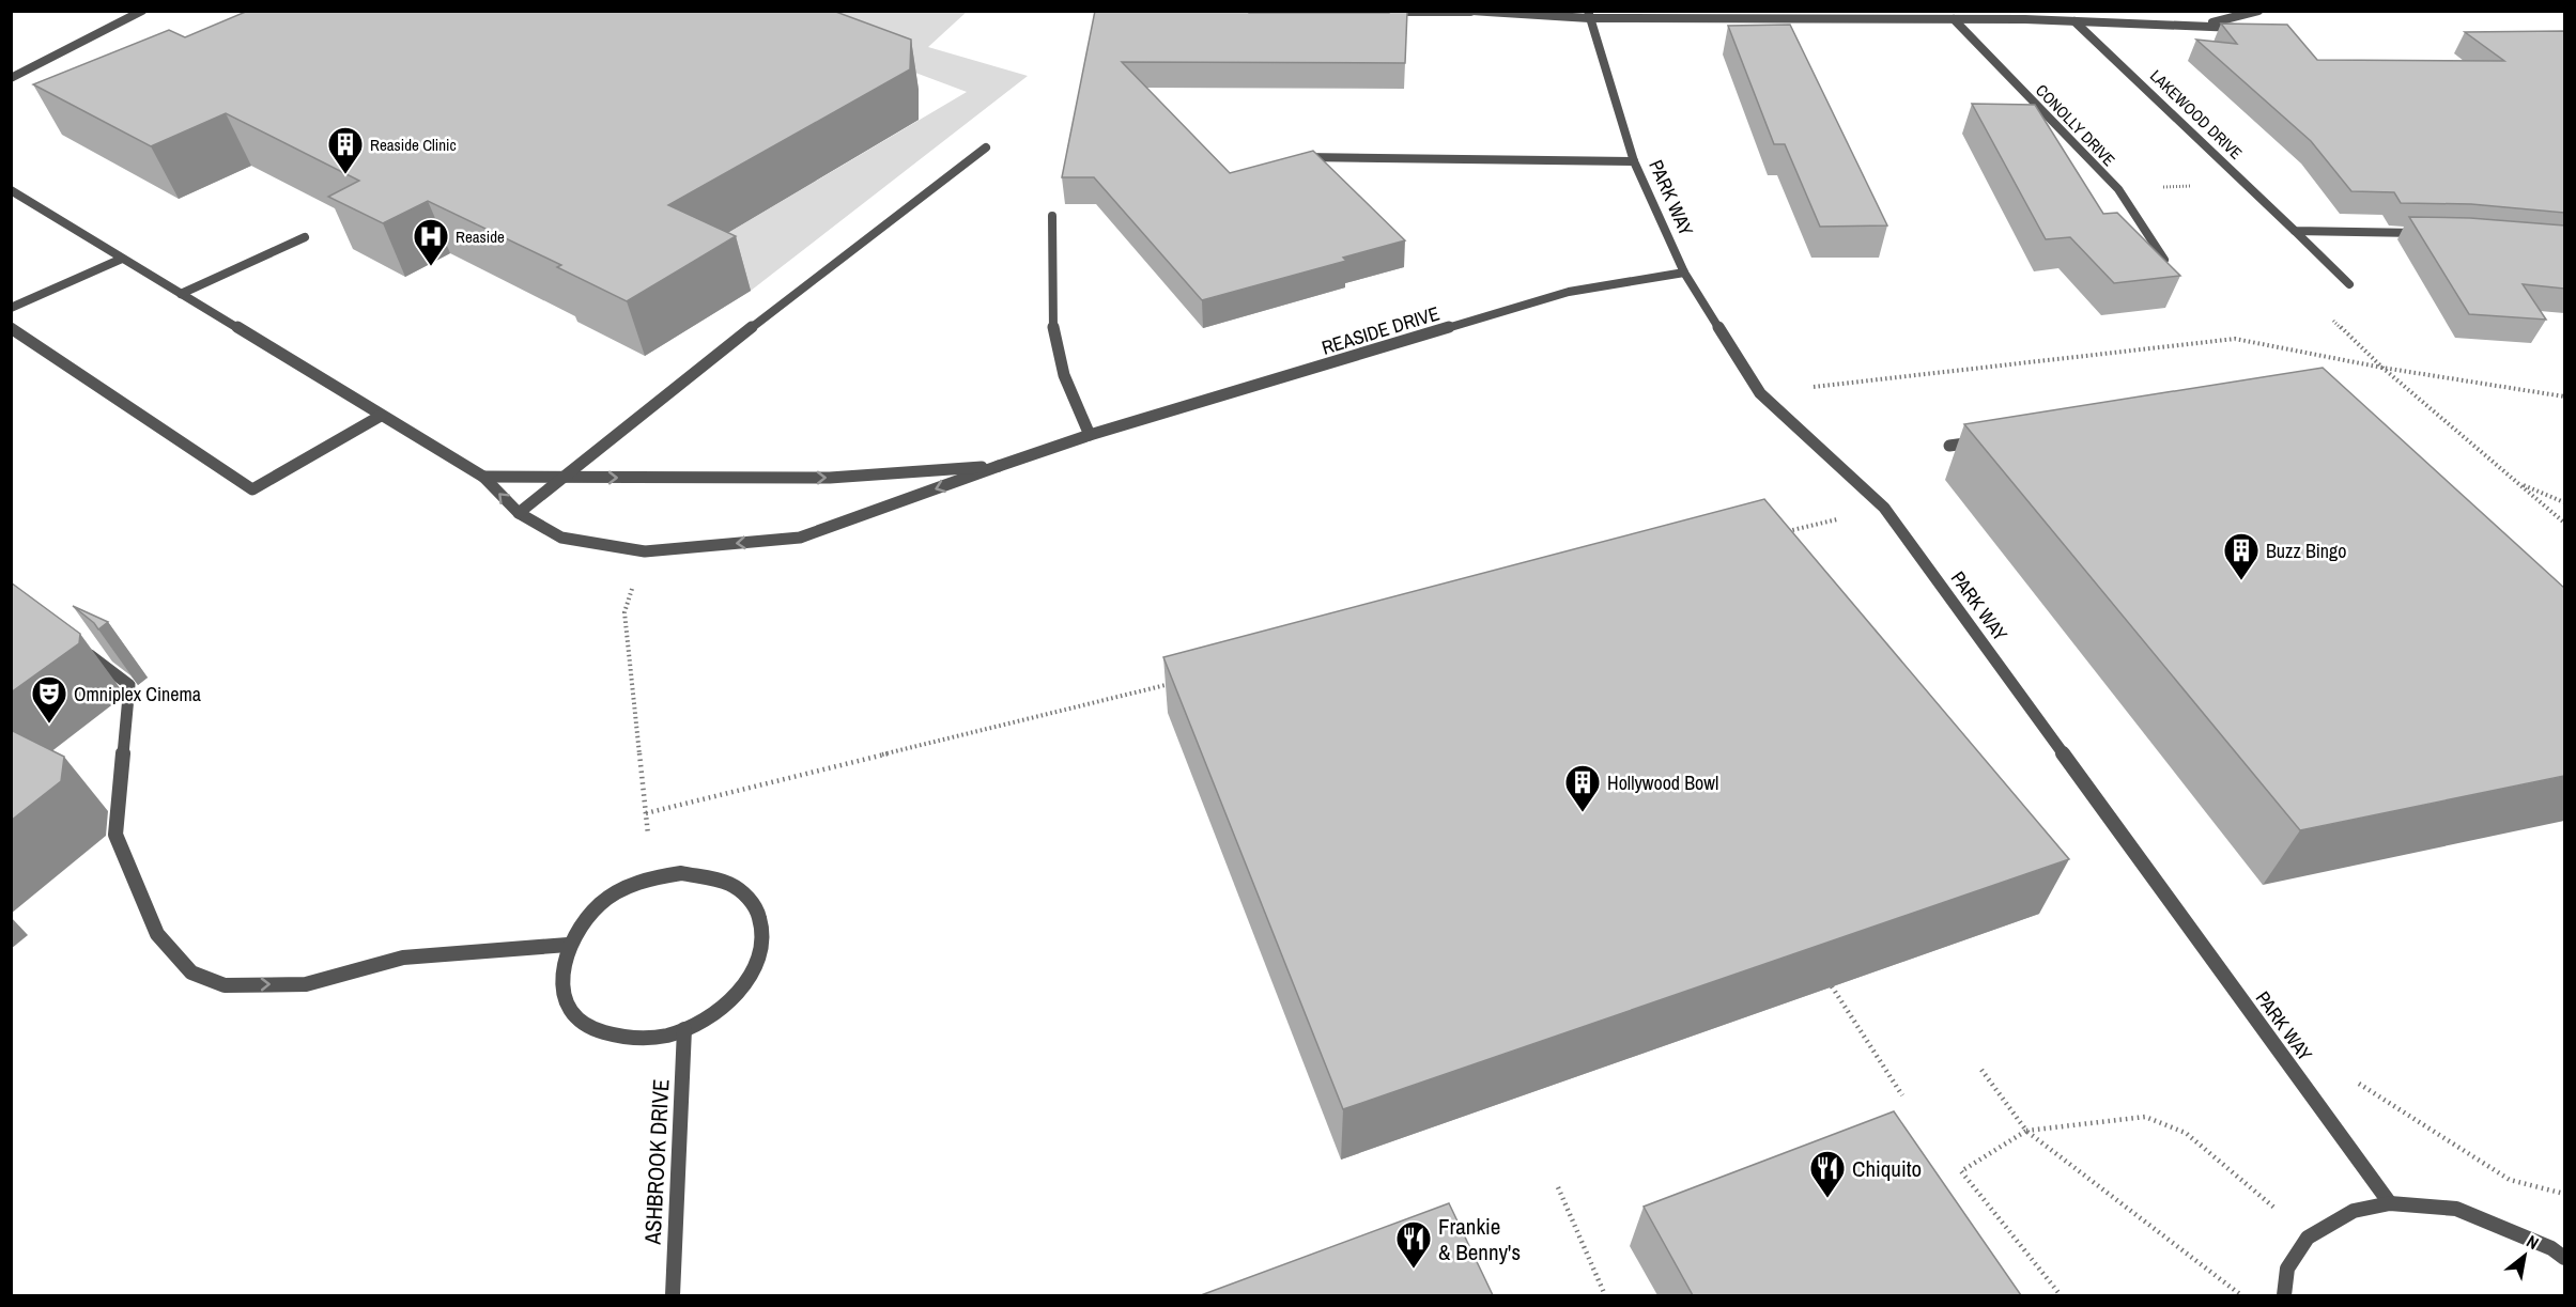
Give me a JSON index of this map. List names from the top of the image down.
{
  "streets": {
    "street": [
      "LAKEWOOD DRIVE",
      "CONOLLY DRIVE",
      "PARK WAY",
      "REASIDE DRIVE",
      "ASHBROOK DRIVE"
    ]
  },
  "crossings": [
    ["PARK WAY", "REASIDE DRIVE"]
  ],
  "places": {
    "building": ["Reaside Clinic", "Buzz Bingo", "Hollywood Bowl"],
    "hospital": ["Reaside"],
    "theatre": ["Omniplex Cinema"],
    "restaurant": ["Chiquito", "Frankie & Benny's"]
  },
  "north": "top right"
}
